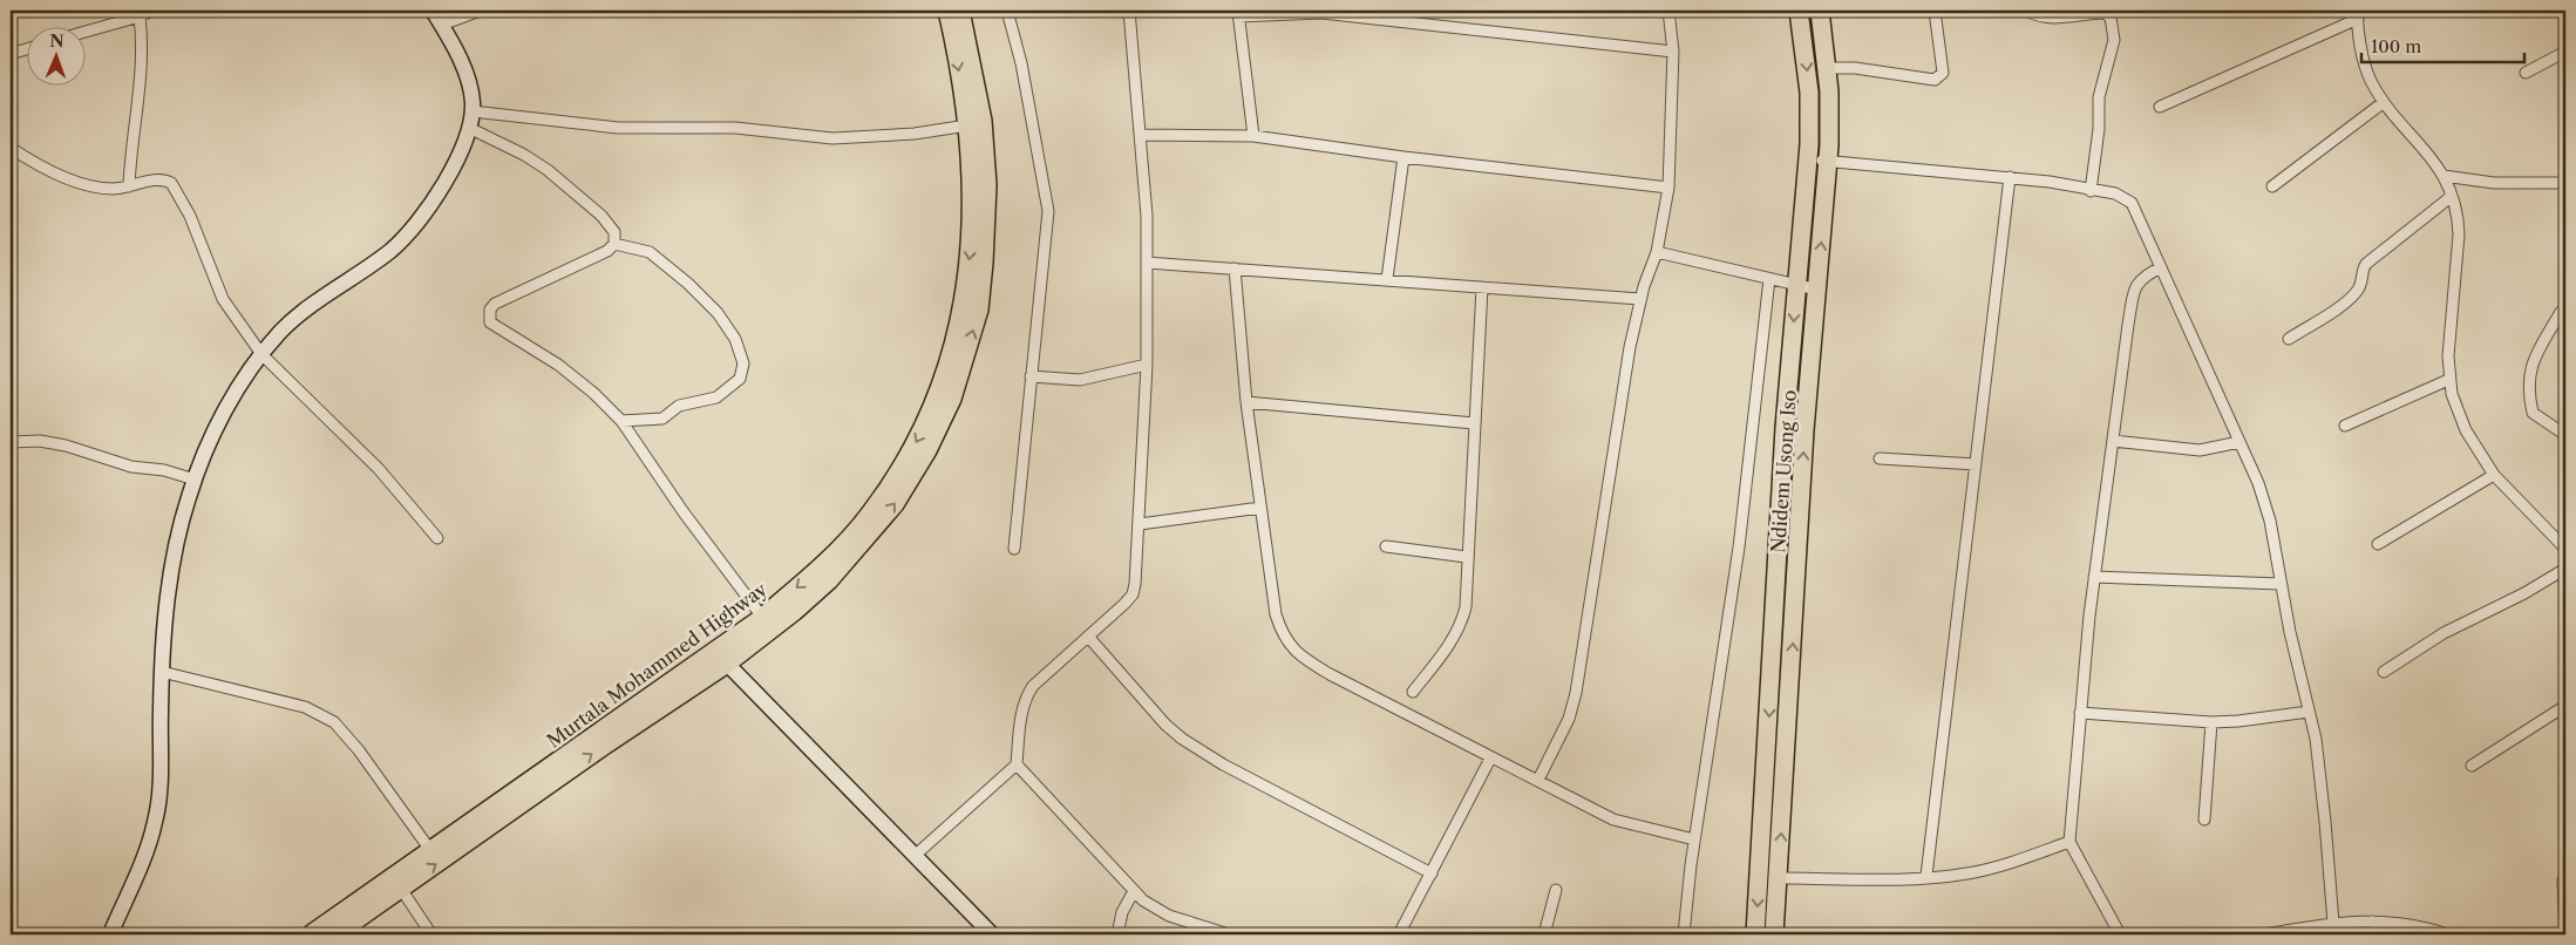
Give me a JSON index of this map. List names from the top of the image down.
{
  "streets": {
    "highway": ["Ndidem Usong Iso", "Murtala Mohammed Highway"]
  },
  "scale_bar": "100 m",
  "north": "top"
}
